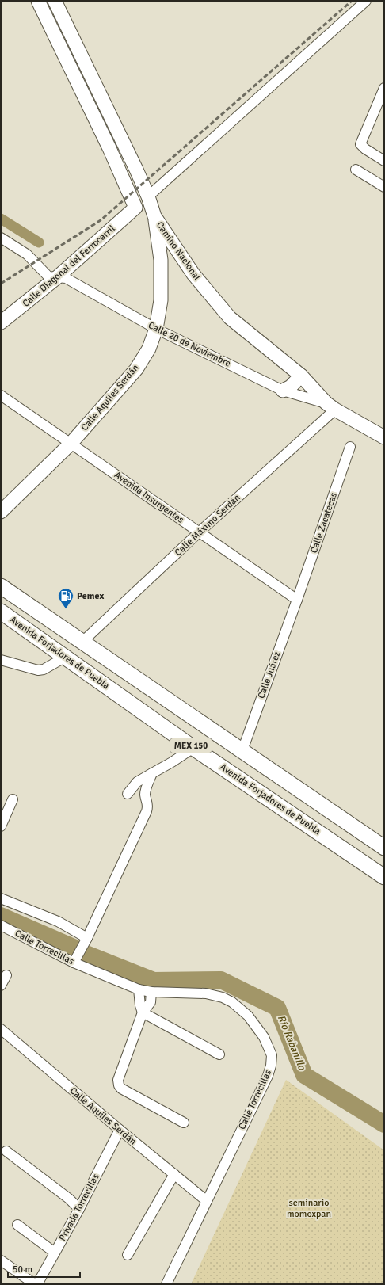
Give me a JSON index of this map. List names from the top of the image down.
{
  "streets": {
    "main road": [
      "Camino Nacional",
      "Calle Diagonal del Ferrocarril",
      "Calle Aquiles Serdán",
      "Avenida Forjadores de Puebla",
      "MEX 150"
    ],
    "street": [
      "Calle 20 de Noviembre",
      "Avenida Insurgentes",
      "Calle Zacatecas",
      "Calle Máximo Serdán",
      "Calle Juárez",
      "Calle Torrecillas",
      "Privada Torrecillas"
    ]
  },
  "crossings": [
    ["Camino Nacional", "Calle 20 de Noviembre"],
    ["Camino Nacional", "Calle Aquiles Serdán"],
    ["Camino Nacional", "Calle Máximo Serdán"],
    ["Calle Diagonal del Ferrocarril", "Calle 20 de Noviembre"],
    ["Calle 20 de Noviembre", "Calle Aquiles Serdán"],
    ["Calle 20 de Noviembre", "Calle Máximo Serdán"],
    ["Calle Aquiles Serdán", "Avenida Insurgentes"],
    ["Calle Aquiles Serdán", "Calle Torrecillas"],
    ["Calle Aquiles Serdán", "Privada Torrecillas"],
    ["Avenida Insurgentes", "Calle Zacatecas"],
    ["Avenida Insurgentes", "Calle Máximo Serdán"],
    ["Avenida Insurgentes", "Calle Juárez"],
    ["Calle Zacatecas", "Calle Juárez"],
    ["Calle Máximo Serdán", "MEX 150"],
    ["Calle Juárez", "MEX 150"]
  ],
  "water": ["Río Rabanillo"],
  "parks": ["seminario momoxpan"],
  "places": {
    "fuel station": ["Pemex"]
  },
  "scale_bar": "50 m"
}
